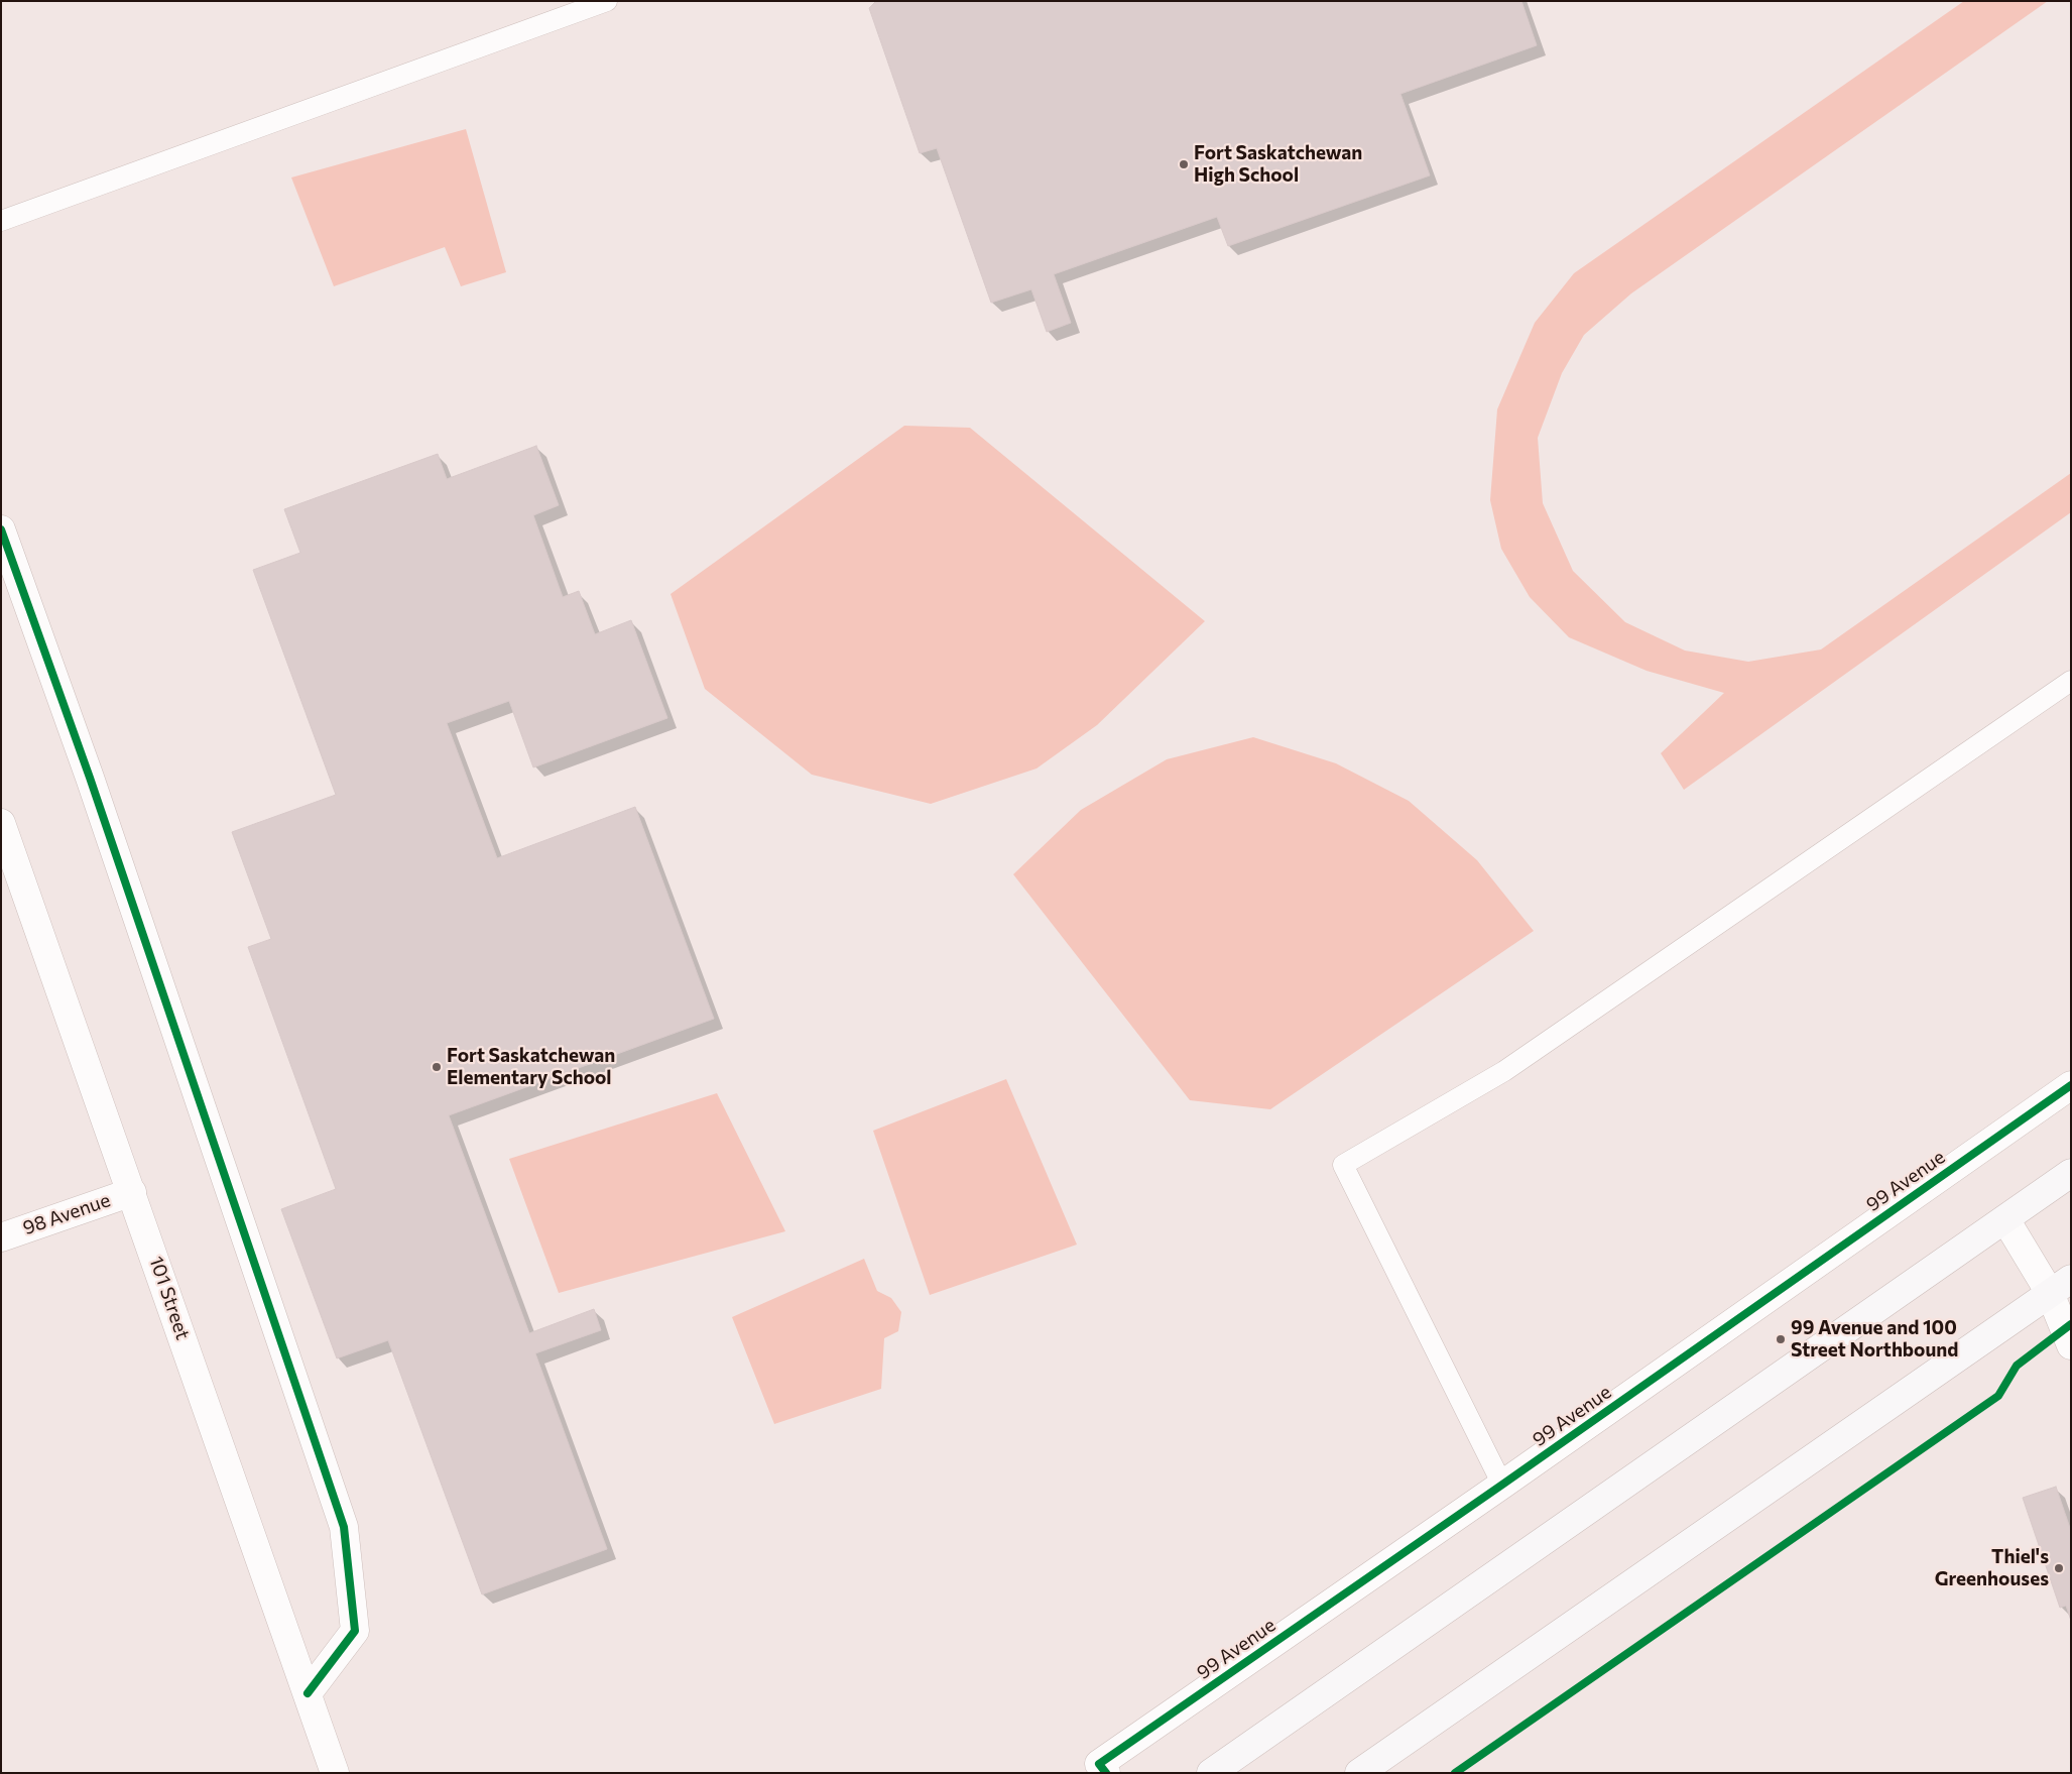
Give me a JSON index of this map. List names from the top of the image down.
{
  "streets": {
    "street": ["99 Avenue", "98 Avenue", "101 Street"]
  },
  "crossings": [
    ["98 Avenue", "101 Street"]
  ],
  "places": [
    "Fort Saskatchewan High School",
    "Fort Saskatchewan Elementary School",
    "99 Avenue and 100 Street Northbound",
    "Thiel's Greenhouses"
  ]
}
